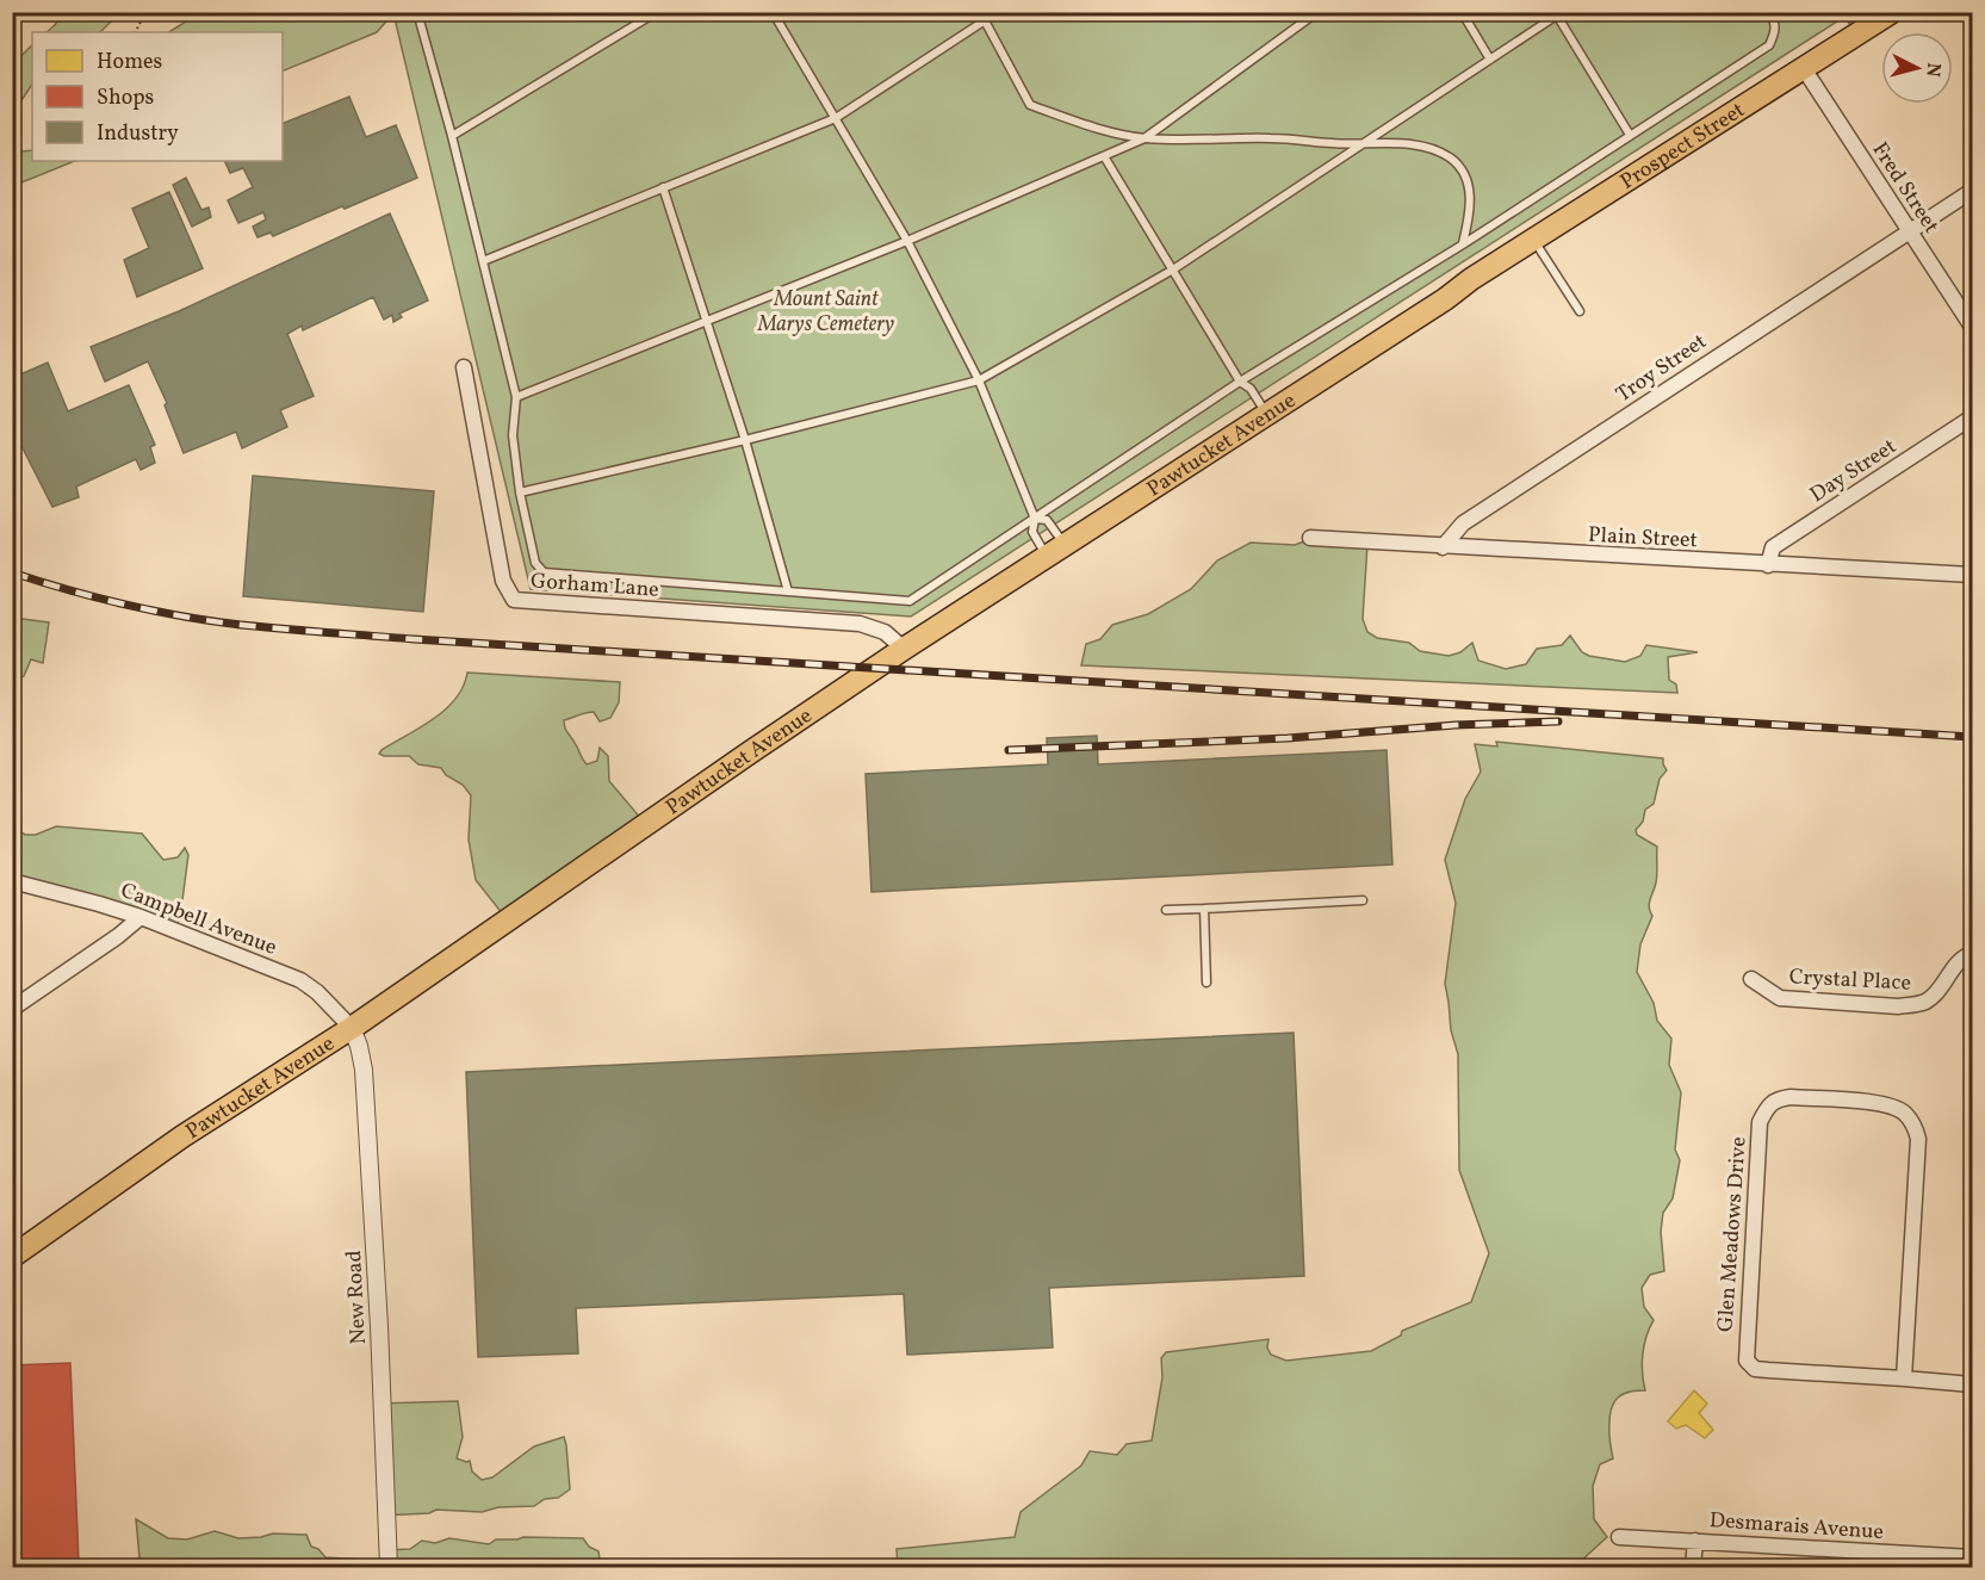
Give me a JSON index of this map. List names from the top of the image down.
{
  "streets": {
    "main road": ["Prospect Street", "Pawtucket Avenue"],
    "street": [
      "Fred Street",
      "Troy Street",
      "Day Street",
      "Plain Street",
      "Gorham Lane",
      "Campbell Avenue",
      "Crystal Place",
      "Glen Meadows Drive",
      "New Road",
      "Desmarais Avenue"
    ]
  },
  "crossings": [
    ["Prospect Street", "Fred Street"],
    ["Prospect Street", "Pawtucket Avenue"],
    ["Fred Street", "Troy Street"],
    ["Troy Street", "Plain Street"],
    ["Pawtucket Avenue", "Gorham Lane"],
    ["Pawtucket Avenue", "Campbell Avenue"],
    ["Pawtucket Avenue", "New Road"],
    ["Day Street", "Plain Street"],
    ["Campbell Avenue", "New Road"]
  ],
  "parks": ["Mount Saint Marys Cemetery"],
  "legend": ["Homes", "Shops", "Industry"],
  "north": "right"
}
